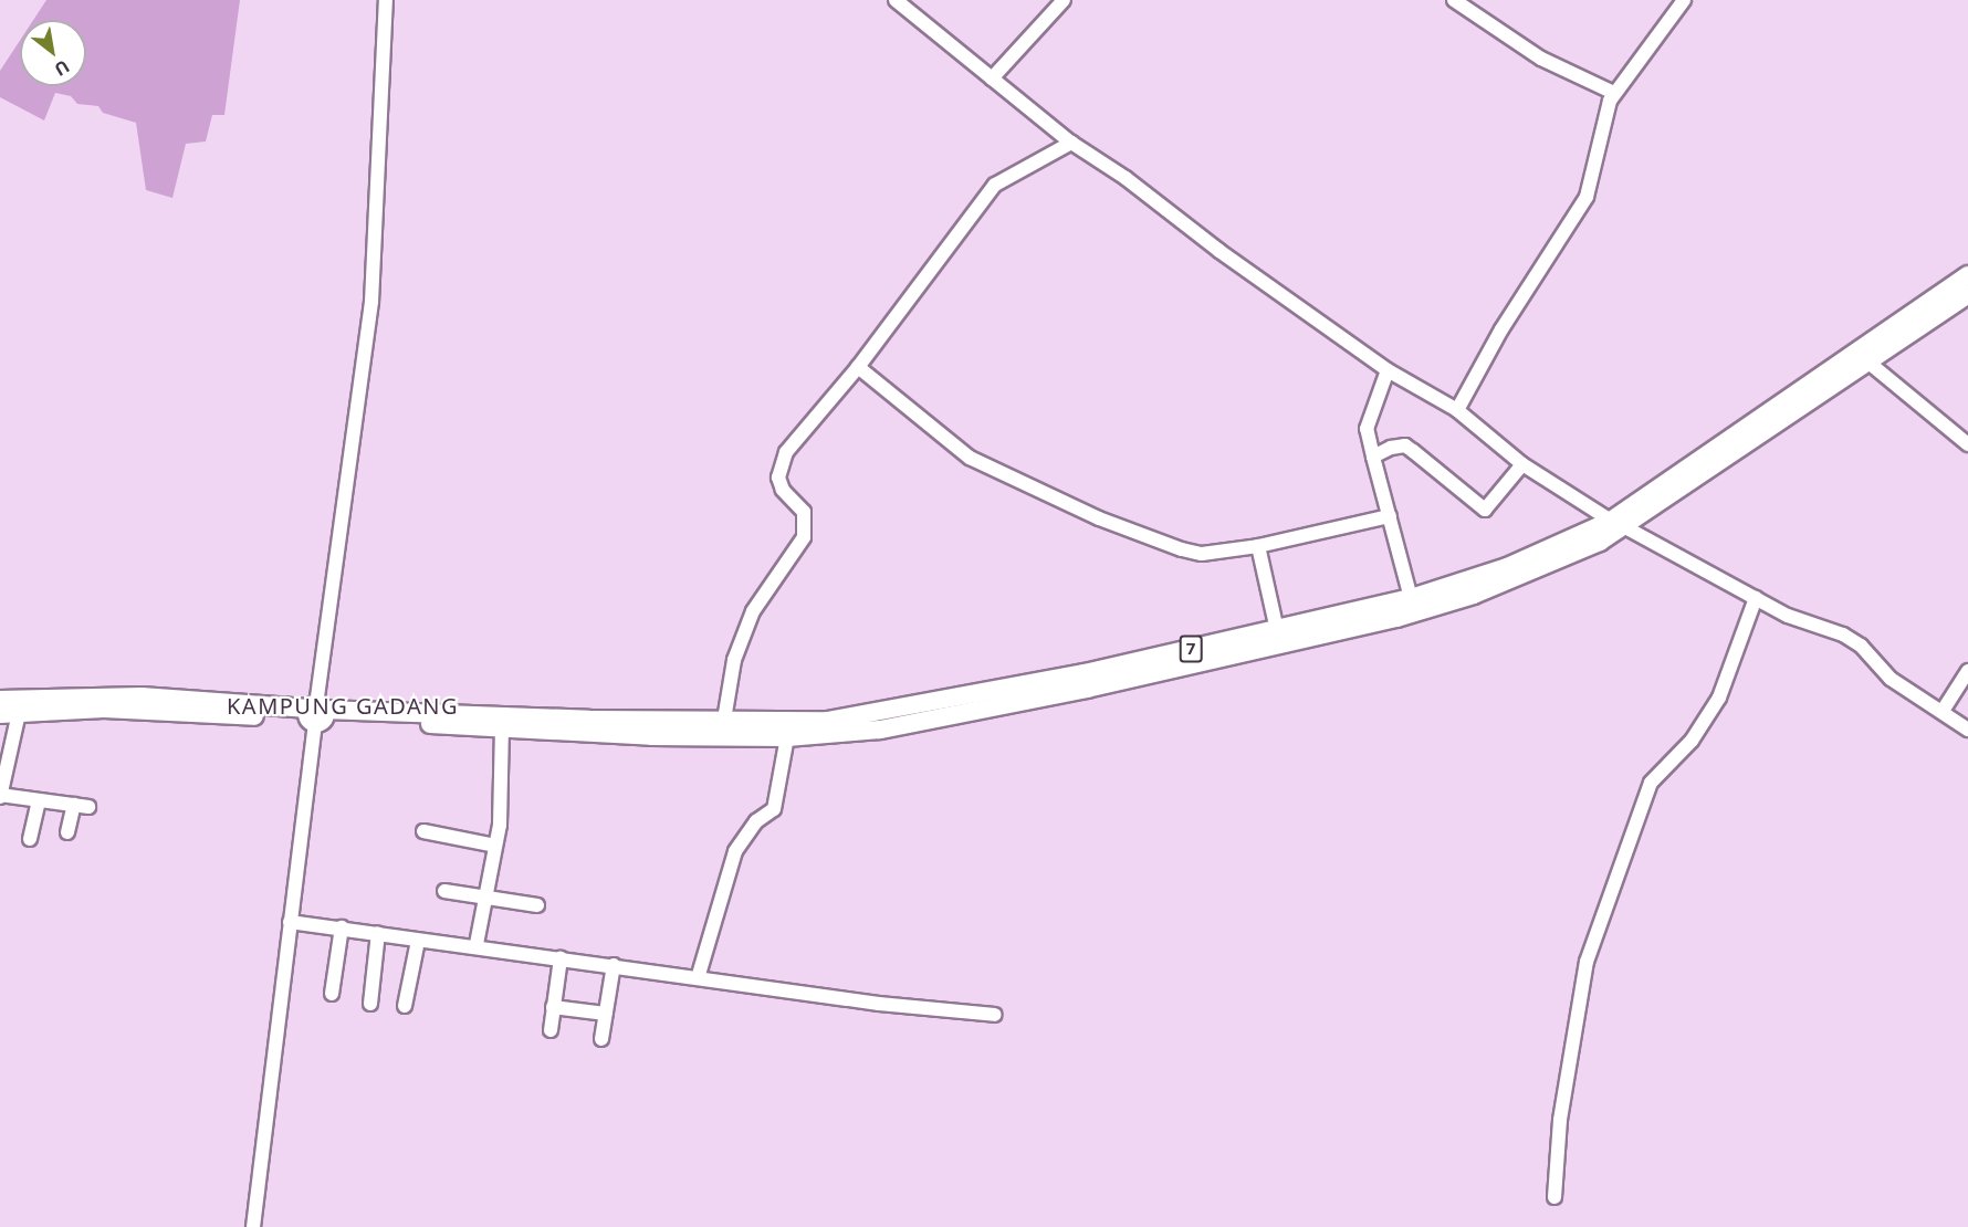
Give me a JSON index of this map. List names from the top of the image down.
{
  "streets": {
    "highway": ["7"]
  },
  "districts": ["KAMPUNG GADANG"],
  "north": "bottom right"
}
